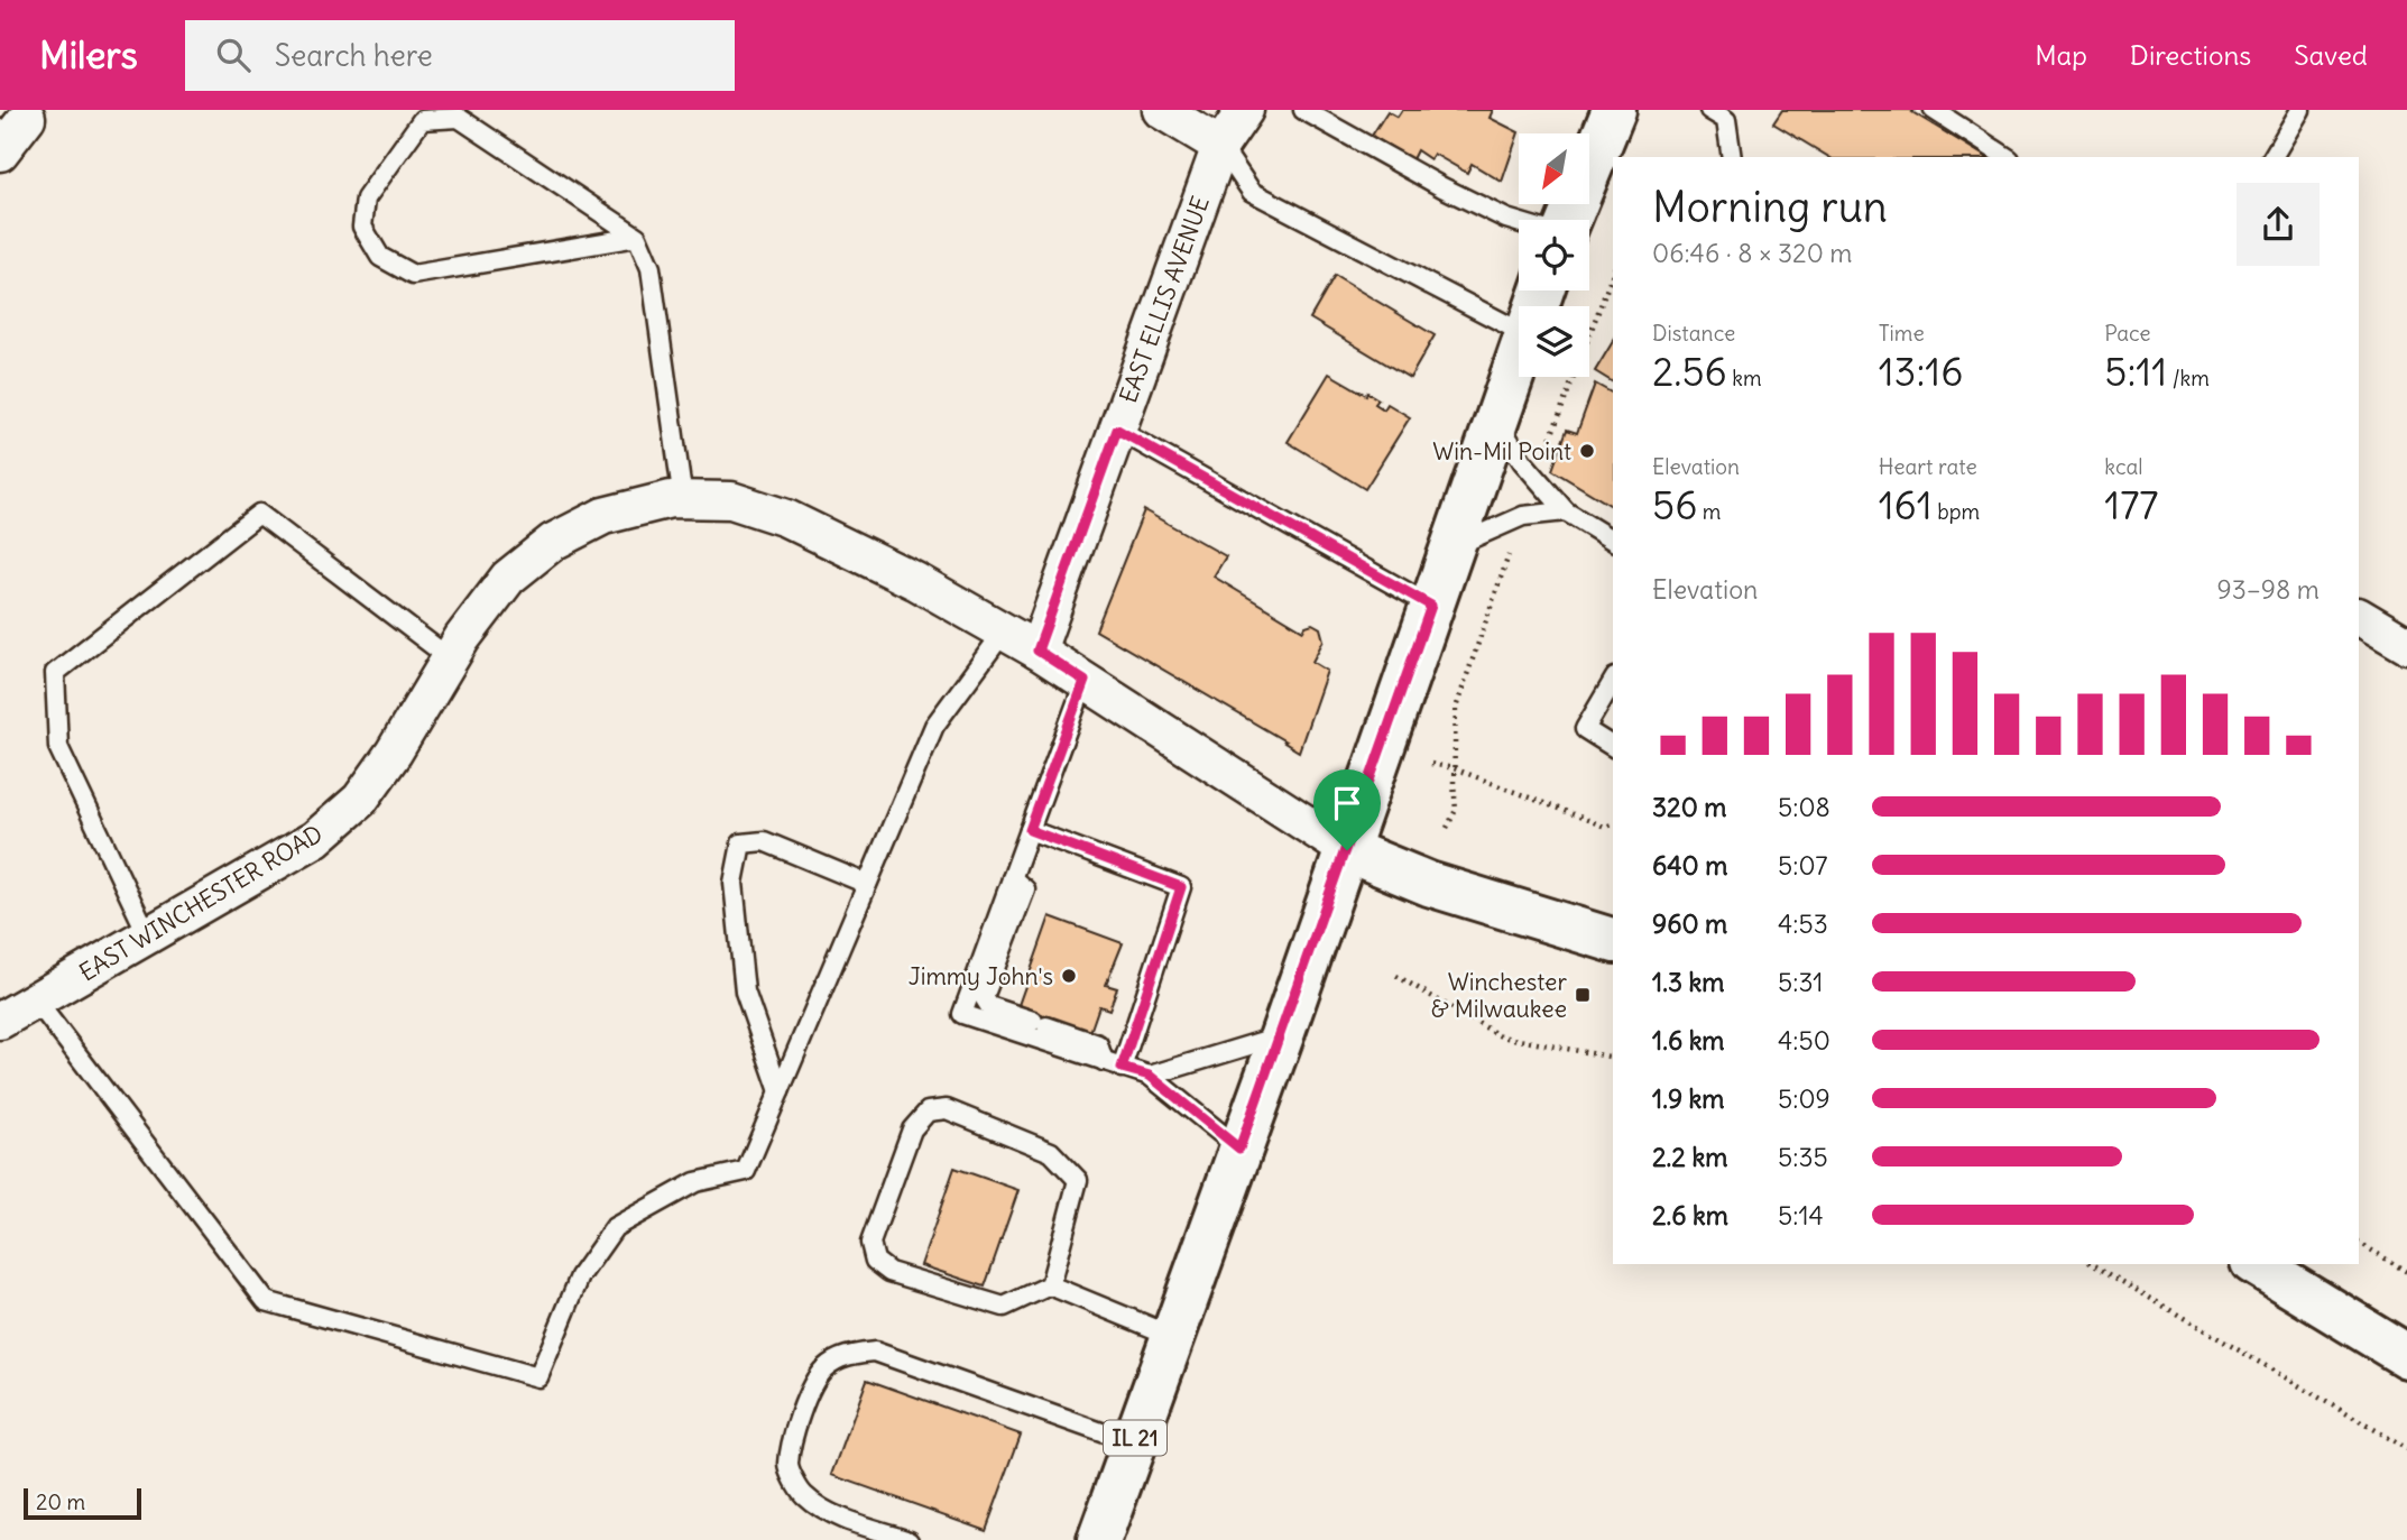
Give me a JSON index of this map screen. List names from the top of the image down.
{
  "streets": {
    "main road": ["IL 21"],
    "street": ["EAST ELLIS AVENUE", "EAST WINCHESTER ROAD"]
  },
  "crossings": [
    ["EAST ELLIS AVENUE", "EAST WINCHESTER ROAD"],
    ["EAST WINCHESTER ROAD", "IL 21"]
  ],
  "places": {
    "other": ["Win-Mil Point", "Jimmy John's"],
    "transit": ["Winchester & Milwaukee"]
  },
  "scale_bar": "20 m",
  "north": "bottom left",
  "page": {
    "header": "Milers",
    "search": "Search here",
    "nav": ["Map", "Directions", "Saved"],
    "heading": ["Morning run", "06:46 · 8 × 320 m"],
    "stats": [
      ["Distance", "2.56 km"],
      ["Time", "13:16"],
      ["Pace", "5:11 /km"],
      ["Elevation", "56 m"],
      ["Heart rate", "161 bpm"],
      ["kcal", "177"]
    ],
    "chart": ["Elevation", "93–98 m"],
    "list": [
      {
        "name": "320 m",
        "note": "5:08"
      },
      {
        "name": "640 m",
        "note": "5:07"
      },
      {
        "name": "960 m",
        "note": "4:53"
      },
      {
        "name": "1.3 km",
        "note": "5:31"
      },
      {
        "name": "1.6 km",
        "note": "4:50"
      },
      {
        "name": "1.9 km",
        "note": "5:09"
      },
      {
        "name": "2.2 km",
        "note": "5:35"
      },
      {
        "name": "2.6 km",
        "note": "5:14"
      }
    ],
    "scale": "20 m"
  }
}
